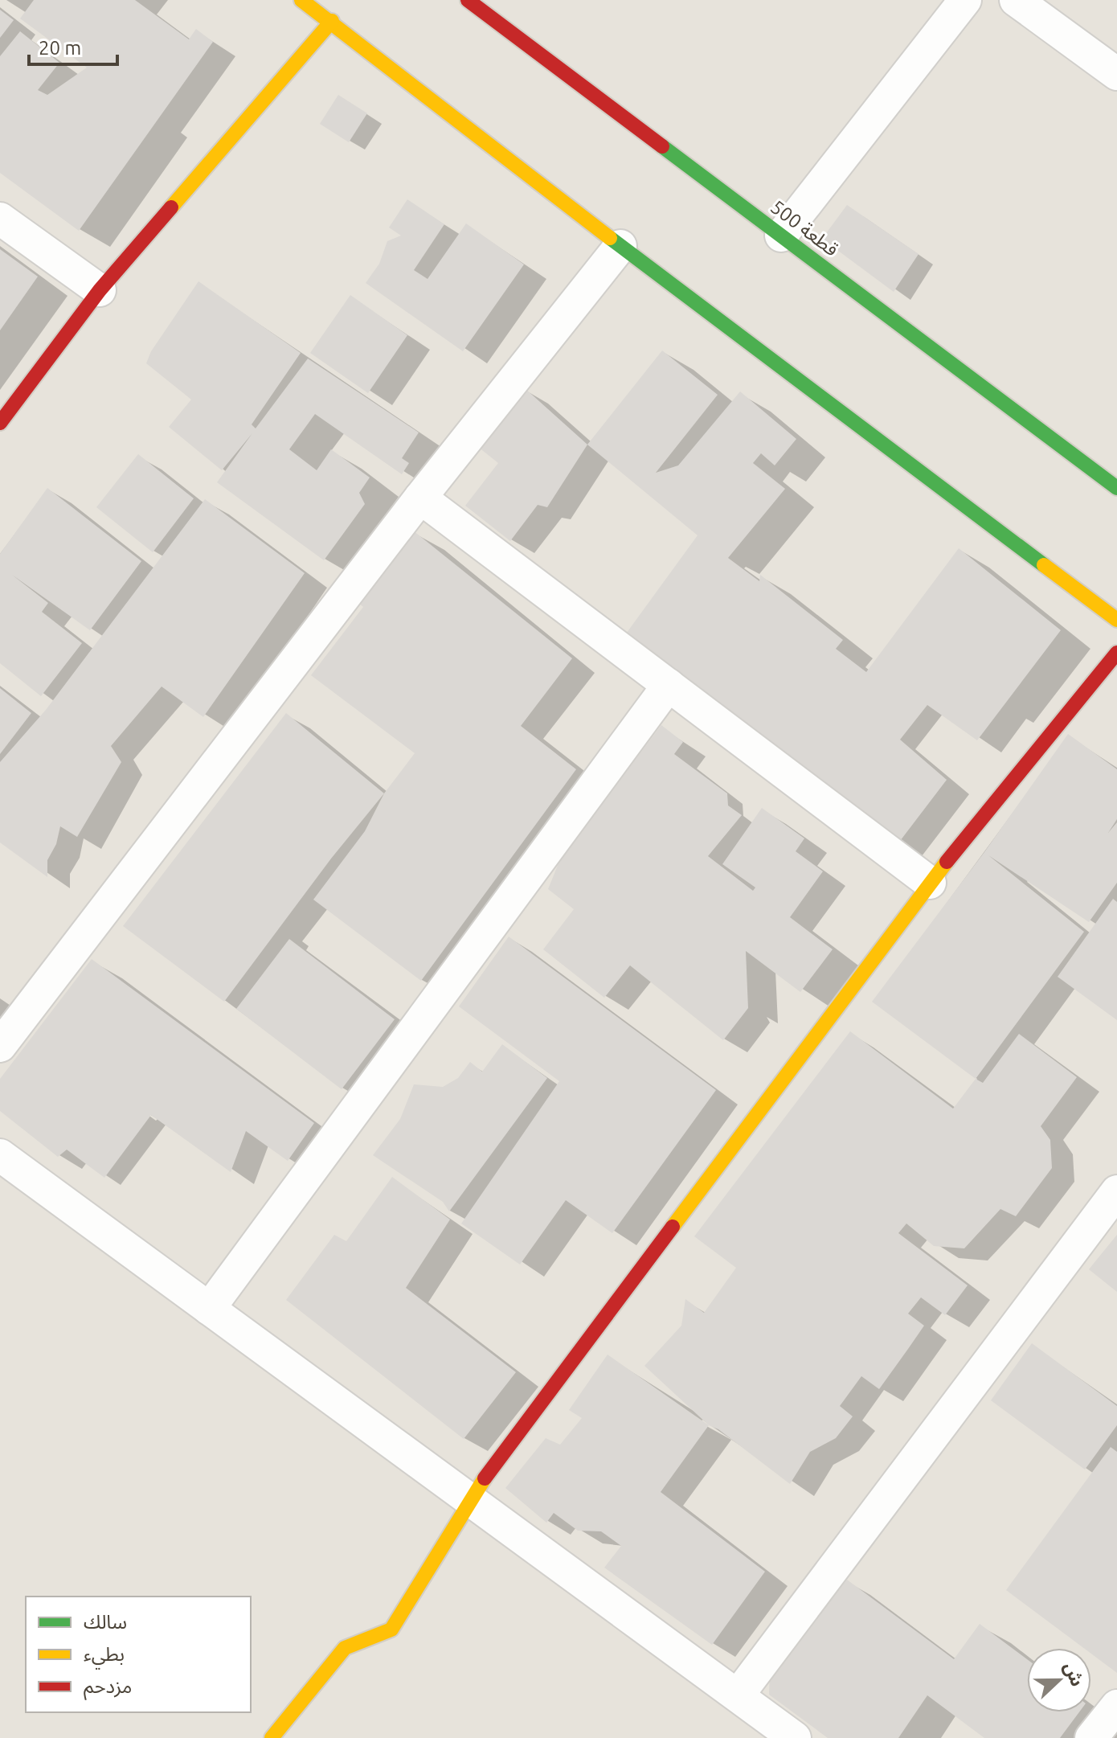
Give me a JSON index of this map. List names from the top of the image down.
{
  "streets": {
    "street": ["قطعة 500"]
  },
  "legend": ["سالك", "بطيء", "مزدحم"],
  "scale_bar": "20 m",
  "north": "right"
}
